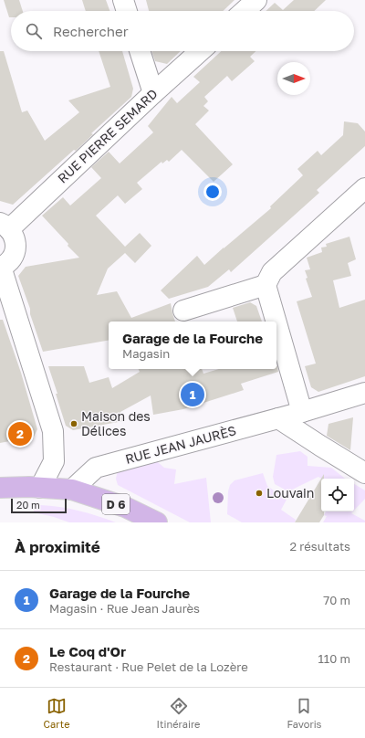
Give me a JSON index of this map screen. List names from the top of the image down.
{
  "streets": {
    "main road": ["D 6"],
    "street": ["RUE PIERRE SEMARD", "RUE JEAN JAURÈS"]
  },
  "crossings": [
    ["RUE JEAN JAURÈS", "D 6"]
  ],
  "places": ["Maison des Délices", "Louvain"],
  "scale_bar": "20 m",
  "north": "right",
  "page": {
    "search": "Rechercher",
    "popup": ["Garage de la Fourche", "Magasin"],
    "pins": ["1", "2"],
    "scale": "20 m",
    "heading": ["À proximité", "2 résultats"],
    "list": [
      {
        "mark": "1",
        "name": "Garage de la Fourche",
        "note": "Magasin · Rue Jean Jaurès",
        "value": "70 m"
      },
      {
        "mark": "2",
        "name": "Le Coq d'Or",
        "note": "Restaurant · Rue Pelet de la Lozère",
        "value": "110 m"
      }
    ],
    "nav": ["Carte", "Itinéraire", "Favoris"]
  }
}
